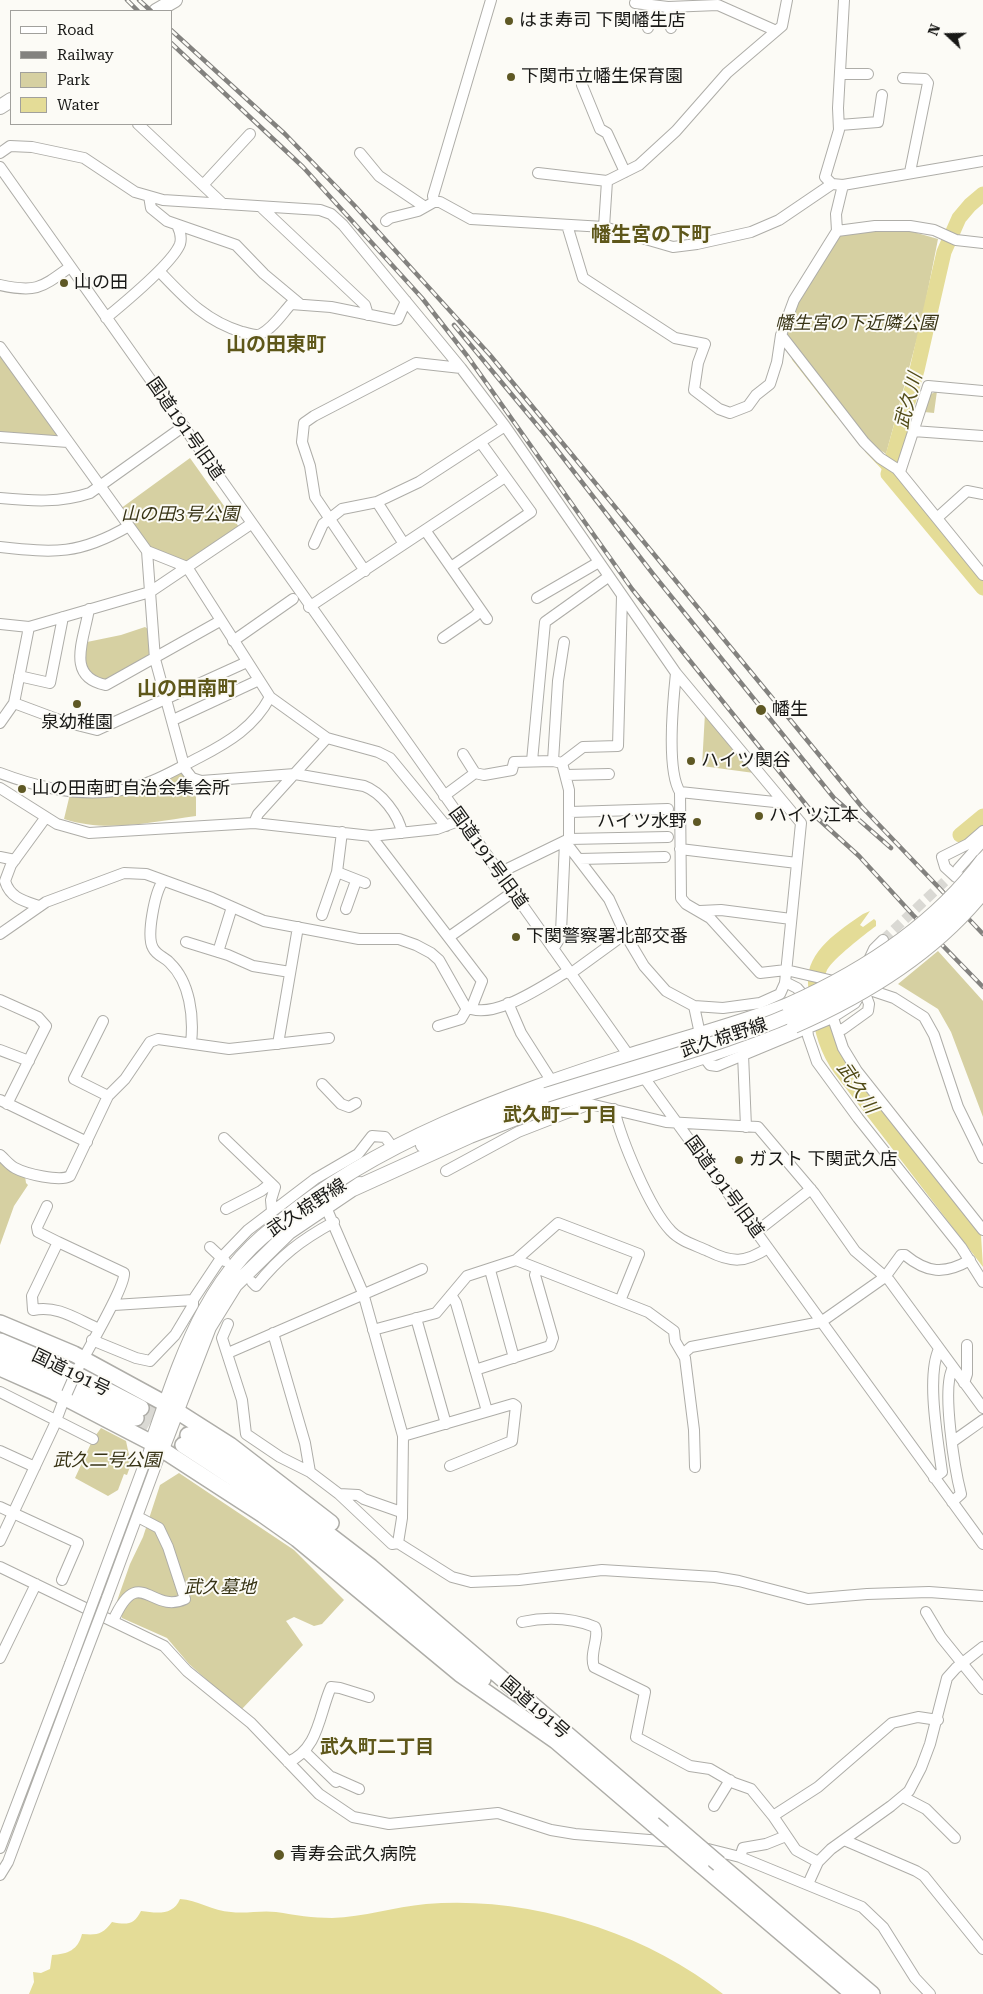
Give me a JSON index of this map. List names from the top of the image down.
{
  "streets": {
    "highway": ["国道191号"],
    "main road": ["武久椋野線"],
    "street": ["国道191号旧道"]
  },
  "districts": [
    "幡生宮の下町",
    "山の田東町",
    "山の田南町",
    "武久町一丁目",
    "武久町二丁目"
  ],
  "water": ["武久川"],
  "parks": [
    "幡生宮の下近隣公園",
    "山の田3号公園",
    "武久二号公園",
    "武久墓地"
  ],
  "places": [
    "はま寿司 下関幡生店",
    "下関市立幡生保育園",
    "山の田",
    "泉幼稚園",
    "幡生",
    "ハイツ関谷",
    "山の田南町自治会集会所",
    "ハイツ江本",
    "ハイツ水野",
    "下関警察署北部交番",
    "ガスト 下関武久店",
    "青寿会武久病院"
  ],
  "legend": [
    "Road",
    "Railway",
    "Park",
    "Water"
  ],
  "north": "left"
}
